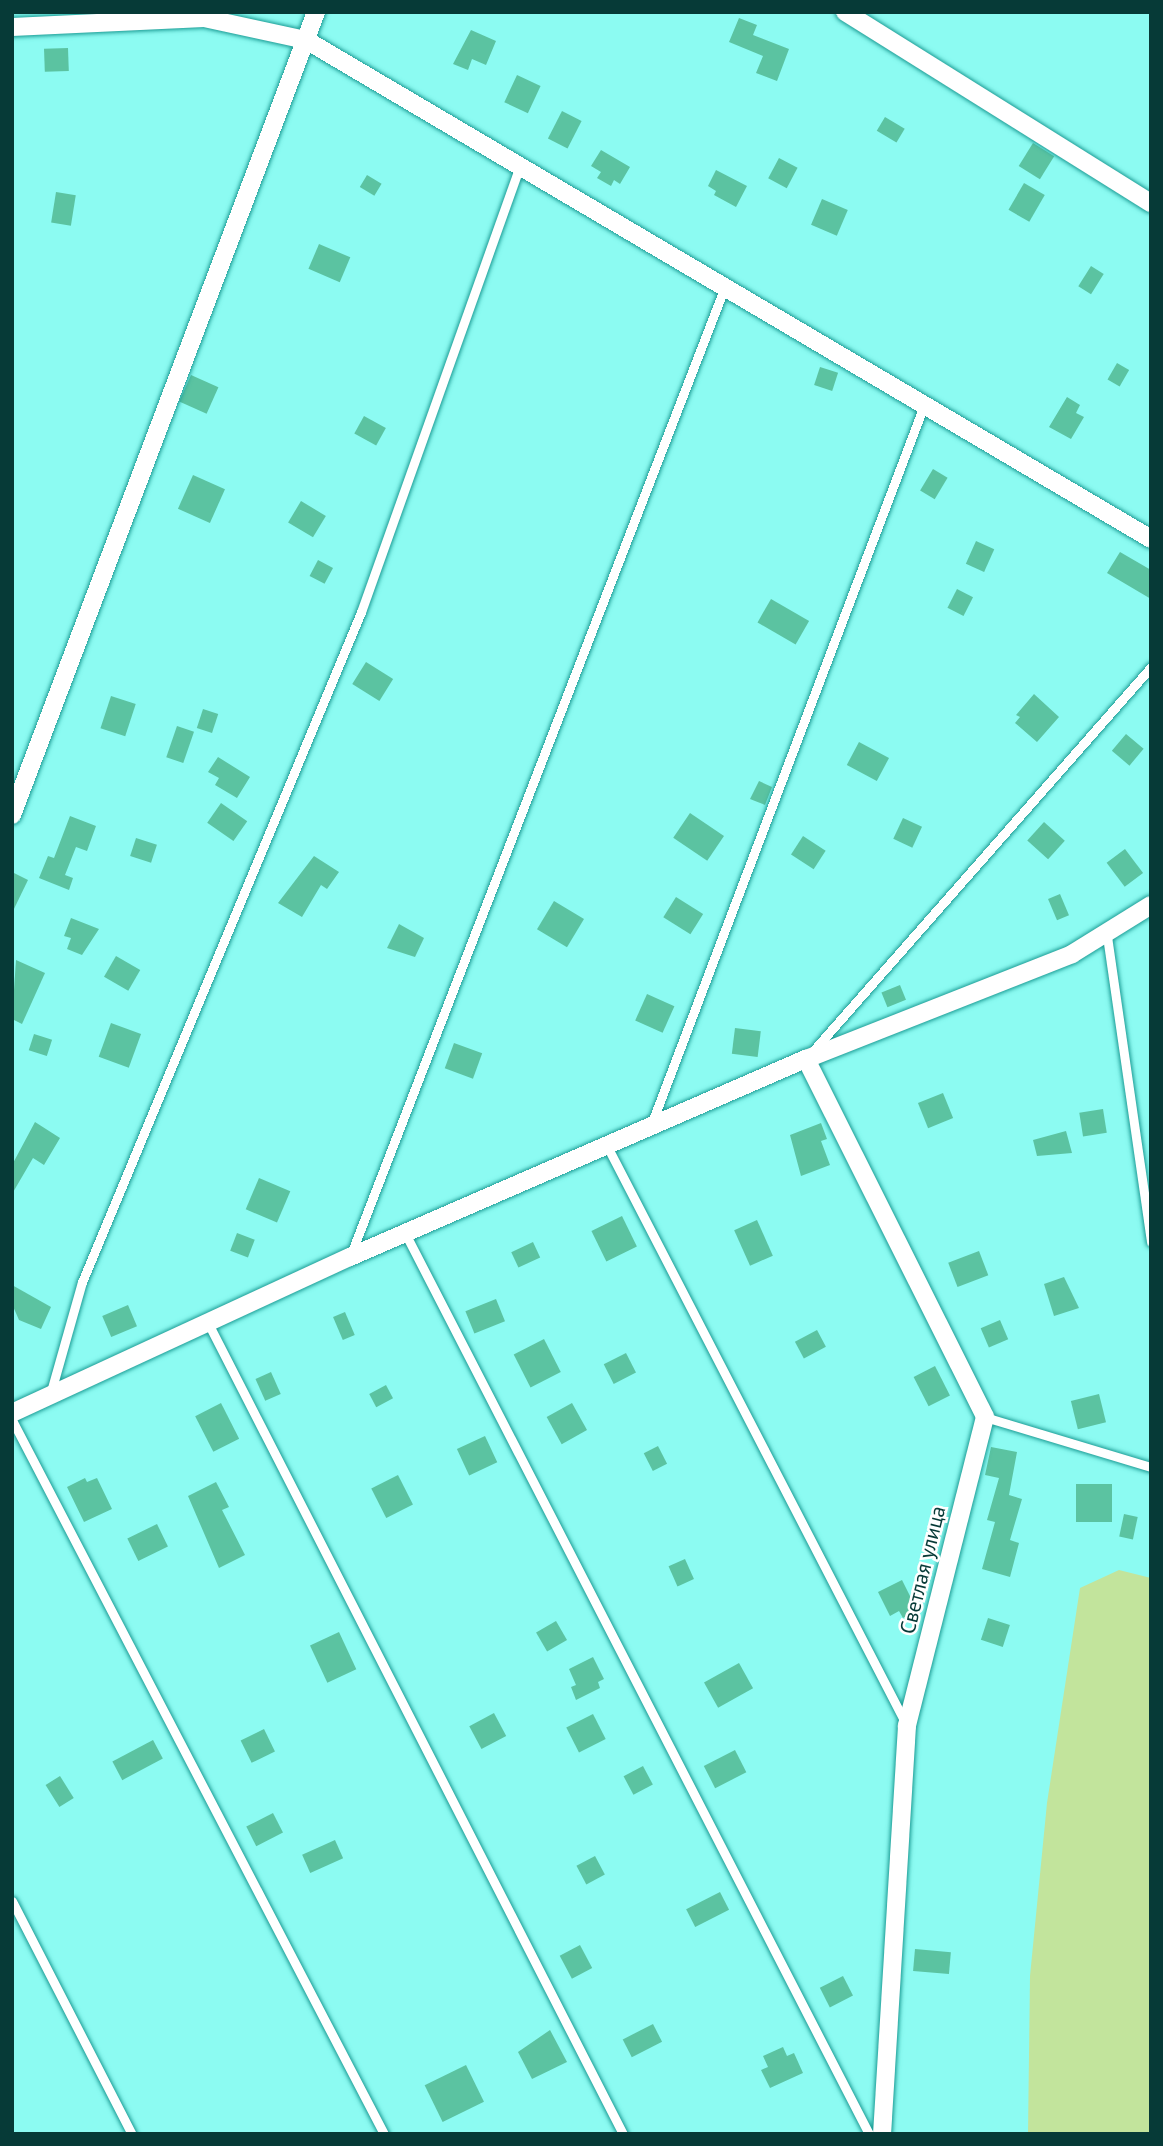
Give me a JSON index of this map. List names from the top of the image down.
{
  "streets": {
    "street": ["Светлая улица"]
  }
}
